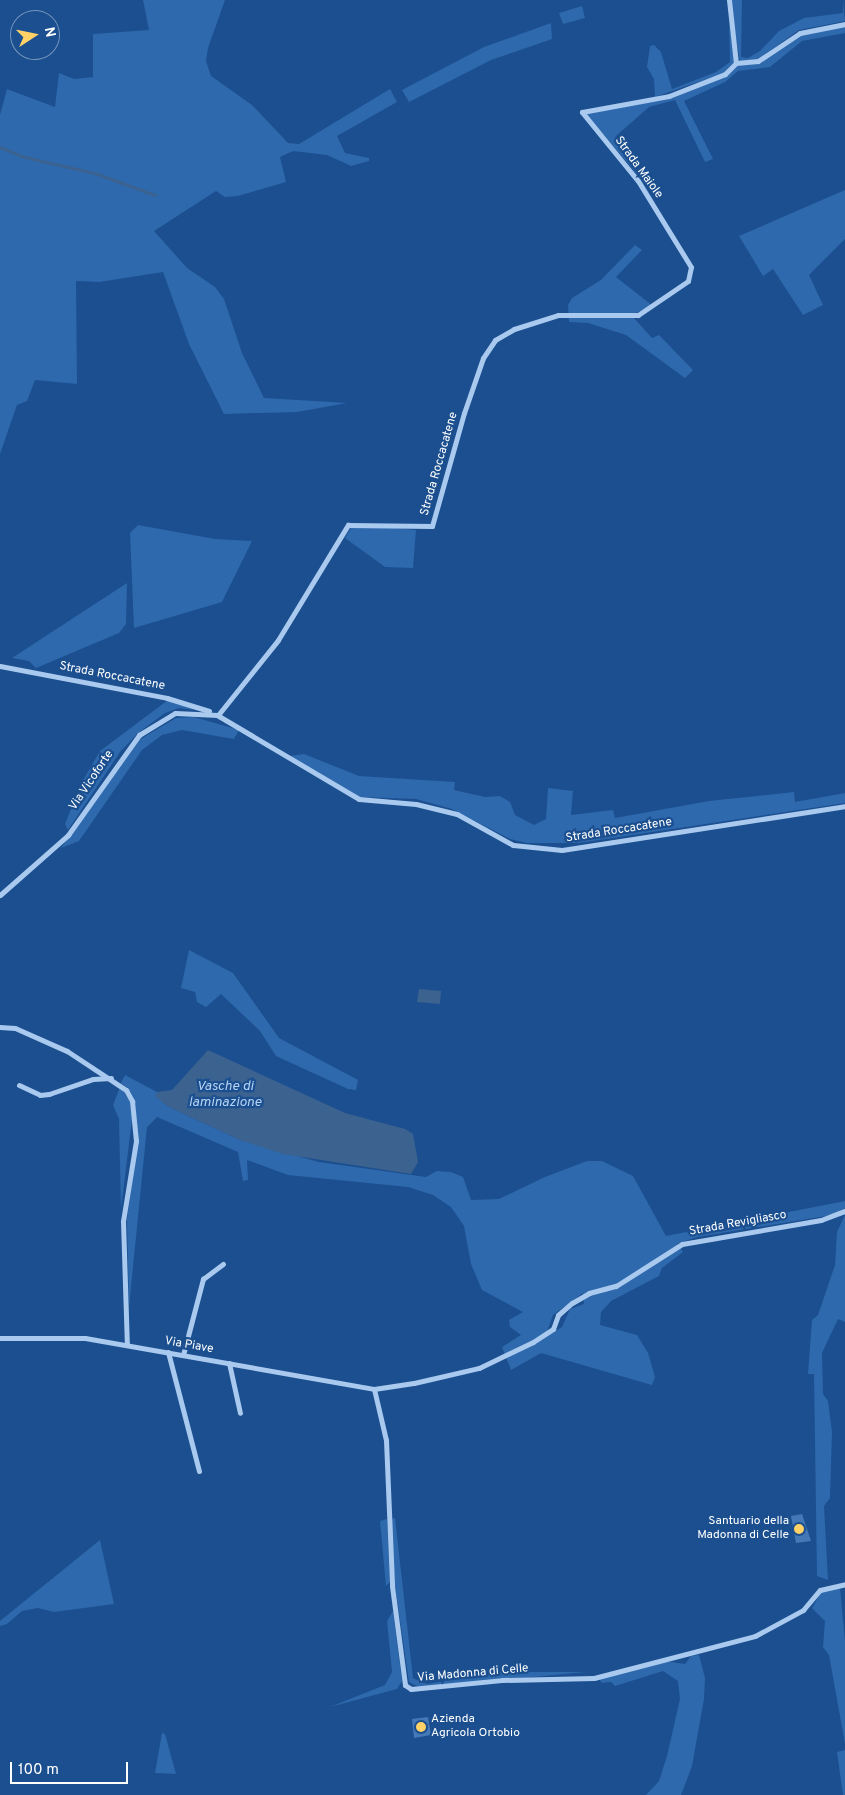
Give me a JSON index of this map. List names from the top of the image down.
{
  "streets": {
    "street": [
      "Strada Maiole",
      "Strada Roccacatene",
      "Via Vicoforte",
      "Strada Revigliasco",
      "Via Piave",
      "Via Madonna di Celle"
    ]
  },
  "crossings": [
    ["Strada Maiole", "Strada Roccacatene"],
    ["Strada Roccacatene", "Via Vicoforte"],
    ["Strada Revigliasco", "Via Piave"],
    ["Strada Revigliasco", "Via Madonna di Celle"],
    ["Via Piave", "Via Madonna di Celle"]
  ],
  "water": ["Vasche di laminazione"],
  "places": ["Santuario della Madonna di Celle", "Azienda Agricola Ortobio"],
  "scale_bar": "100 m",
  "north": "right"
}
